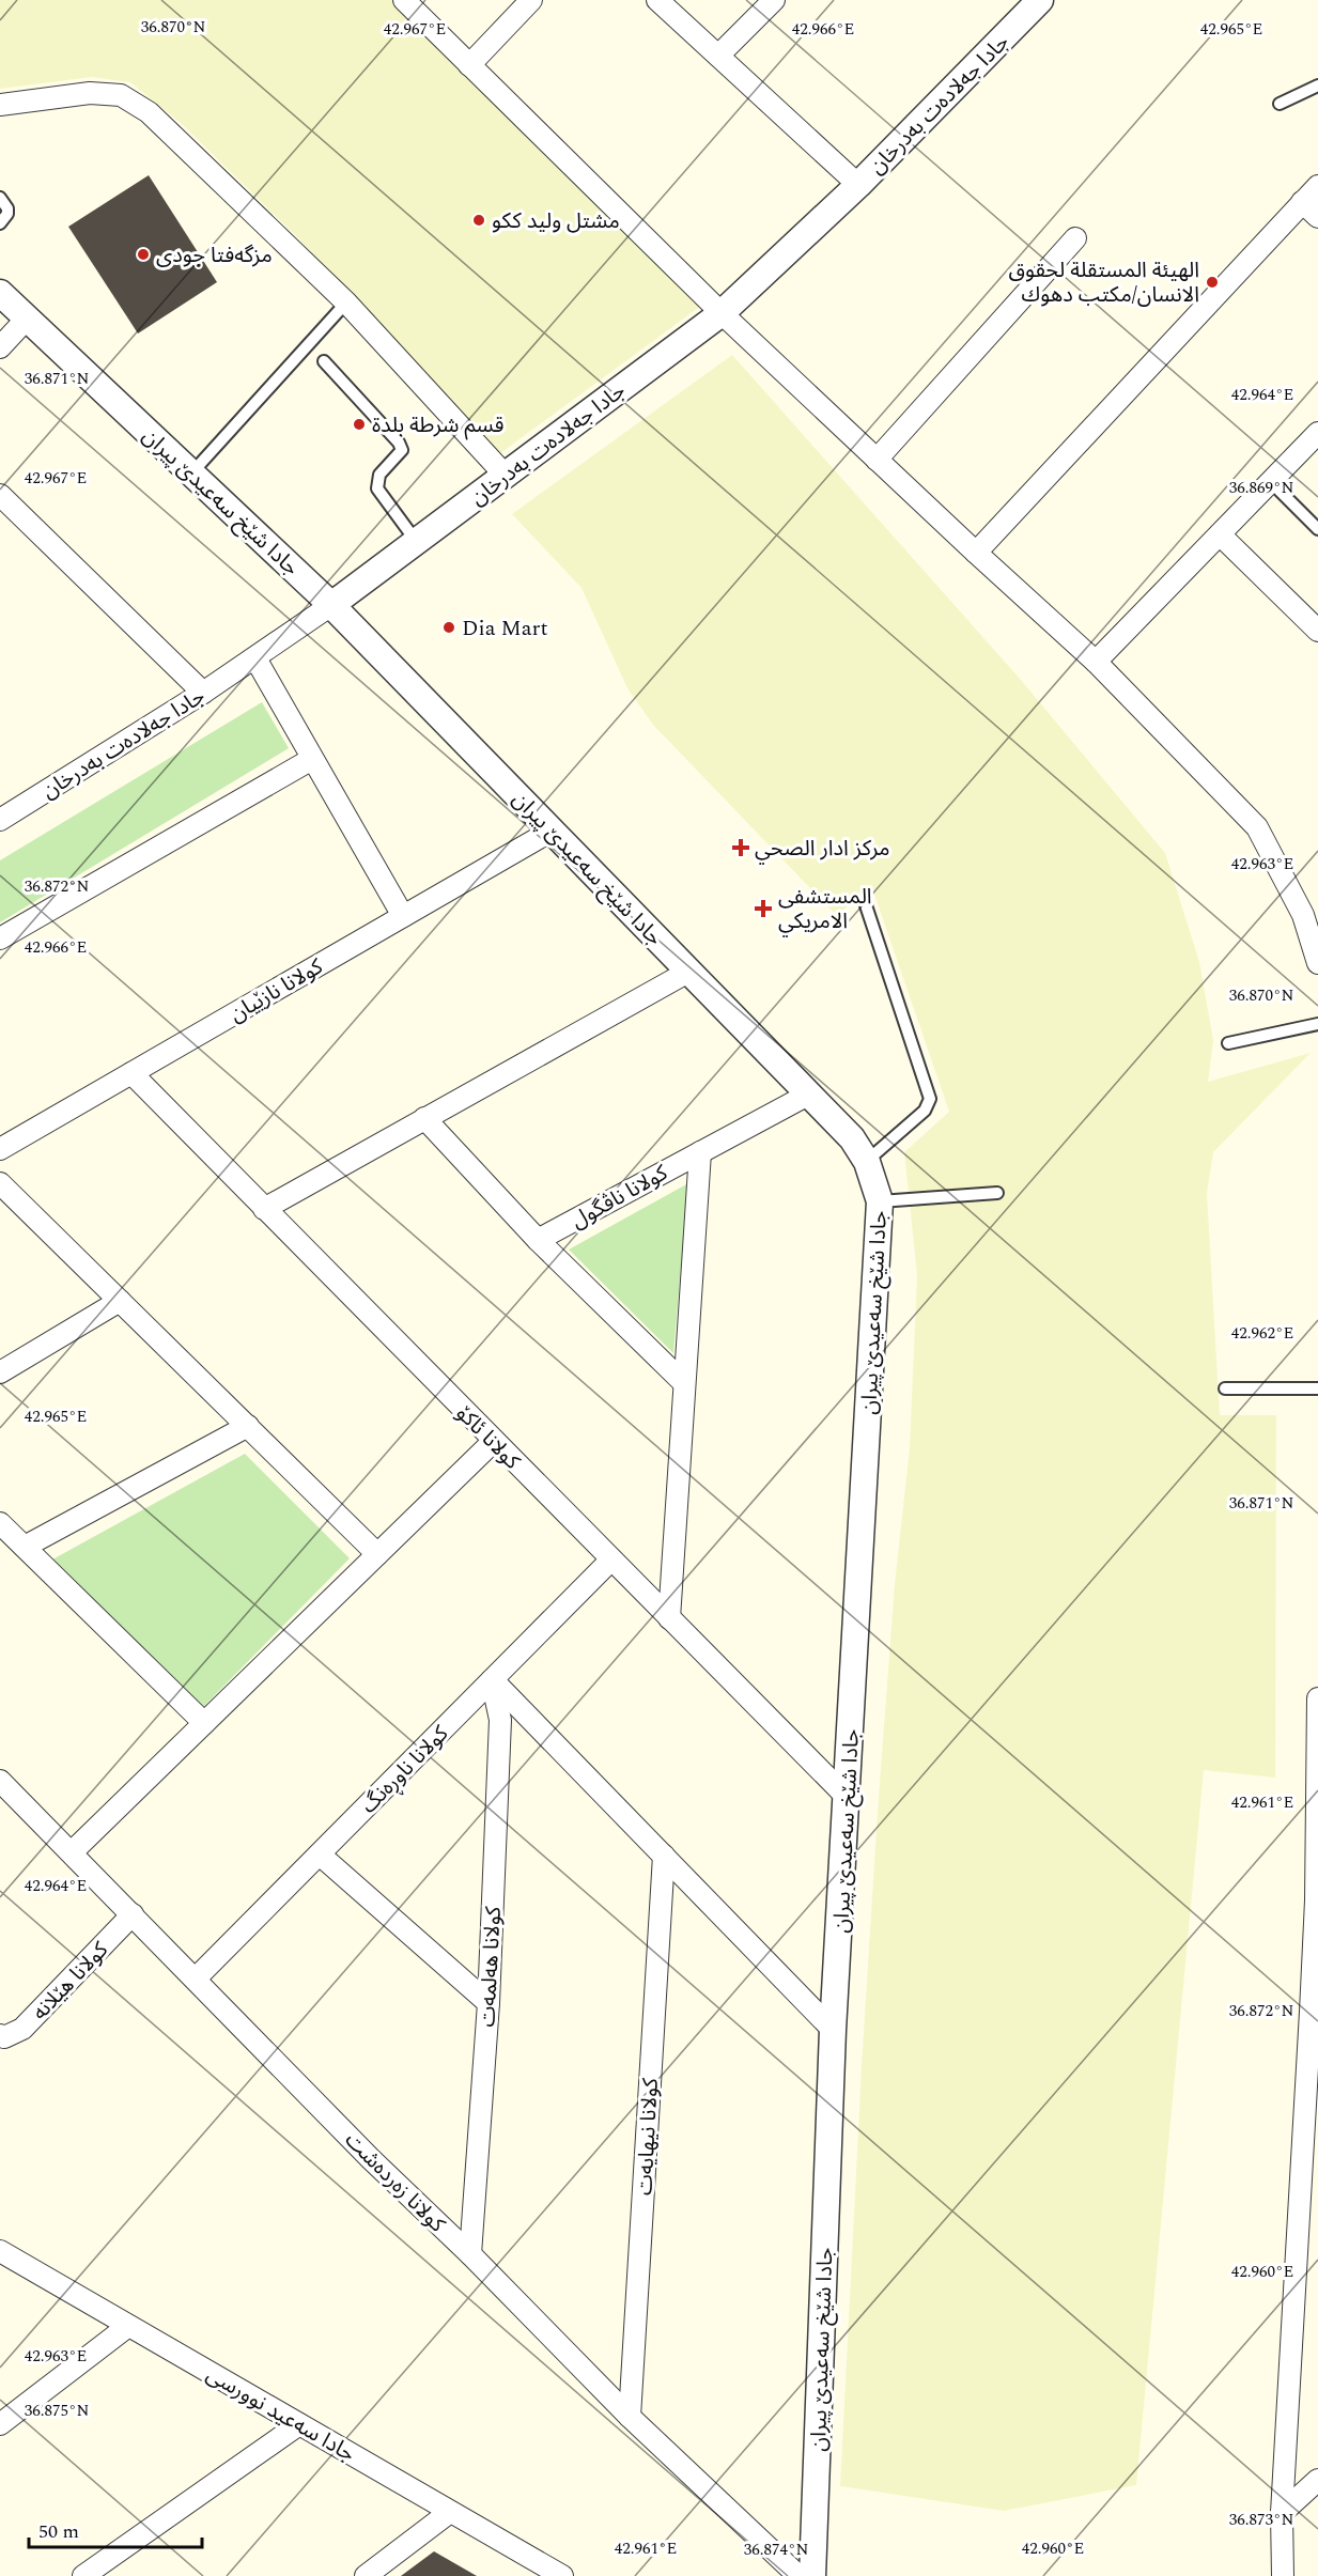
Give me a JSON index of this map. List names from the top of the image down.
{
  "streets": {
    "street": [
      "جادا جەلادەت بەدرخان",
      "جادا شێخ سەعیدێ پیران",
      "کولانا نازێیان",
      "کولانا ناڤگول",
      "کولانا ئاکۆ",
      "کولانا ناوڕەنگ",
      "کولانا هەلمەت",
      "کولانا هێلانە",
      "کولانا نیهایەت",
      "کولانا زەردەشت",
      "جادا سەعید نوورسی"
    ]
  },
  "crossings": [
    ["جادا جەلادەت بەدرخان", "جادا شێخ سەعیدێ پیران"],
    ["جادا شێخ سەعیدێ پیران", "کولانا نازێیان"],
    ["جادا شێخ سەعیدێ پیران", "کولانا ناڤگول"],
    ["جادا شێخ سەعیدێ پیران", "کولانا ئاکۆ"],
    ["کولانا نازێیان", "کولانا ئاکۆ"],
    ["کولانا ئاکۆ", "کولانا ناوڕەنگ"],
    ["کولانا ناوڕەنگ", "کولانا هەلمەت"],
    ["کولانا ناوڕەنگ", "کولانا زەردەشت"],
    ["کولانا هەلمەت", "کولانا زەردەشت"],
    ["کولانا هێلانە", "کولانا زەردەشت"],
    ["کولانا نیهایەت", "کولانا زەردەشت"]
  ],
  "places": {
    "other": [
      "مشتل وليد ككو",
      "مزگەفتا جودی",
      "الهيئة المستقلة لحقوق الانسان/مكتب دهوك",
      "قسم شرطة بلدة",
      "Dia Mart"
    ],
    "health": ["مركز ادار الصحي", "المستشفى الامريكي"]
  },
  "scale_bar": "50 m",
  "coordinates": [
    "36.870°N",
    "42.967°E",
    "42.966°E",
    "42.965°E",
    "36.871°N",
    "42.964°E",
    "36.869°N",
    "42.963°E",
    "36.872°N",
    "42.962°E",
    "42.961°E",
    "42.960°E",
    "36.875°N",
    "36.873°N",
    "36.874°N"
  ]
}
